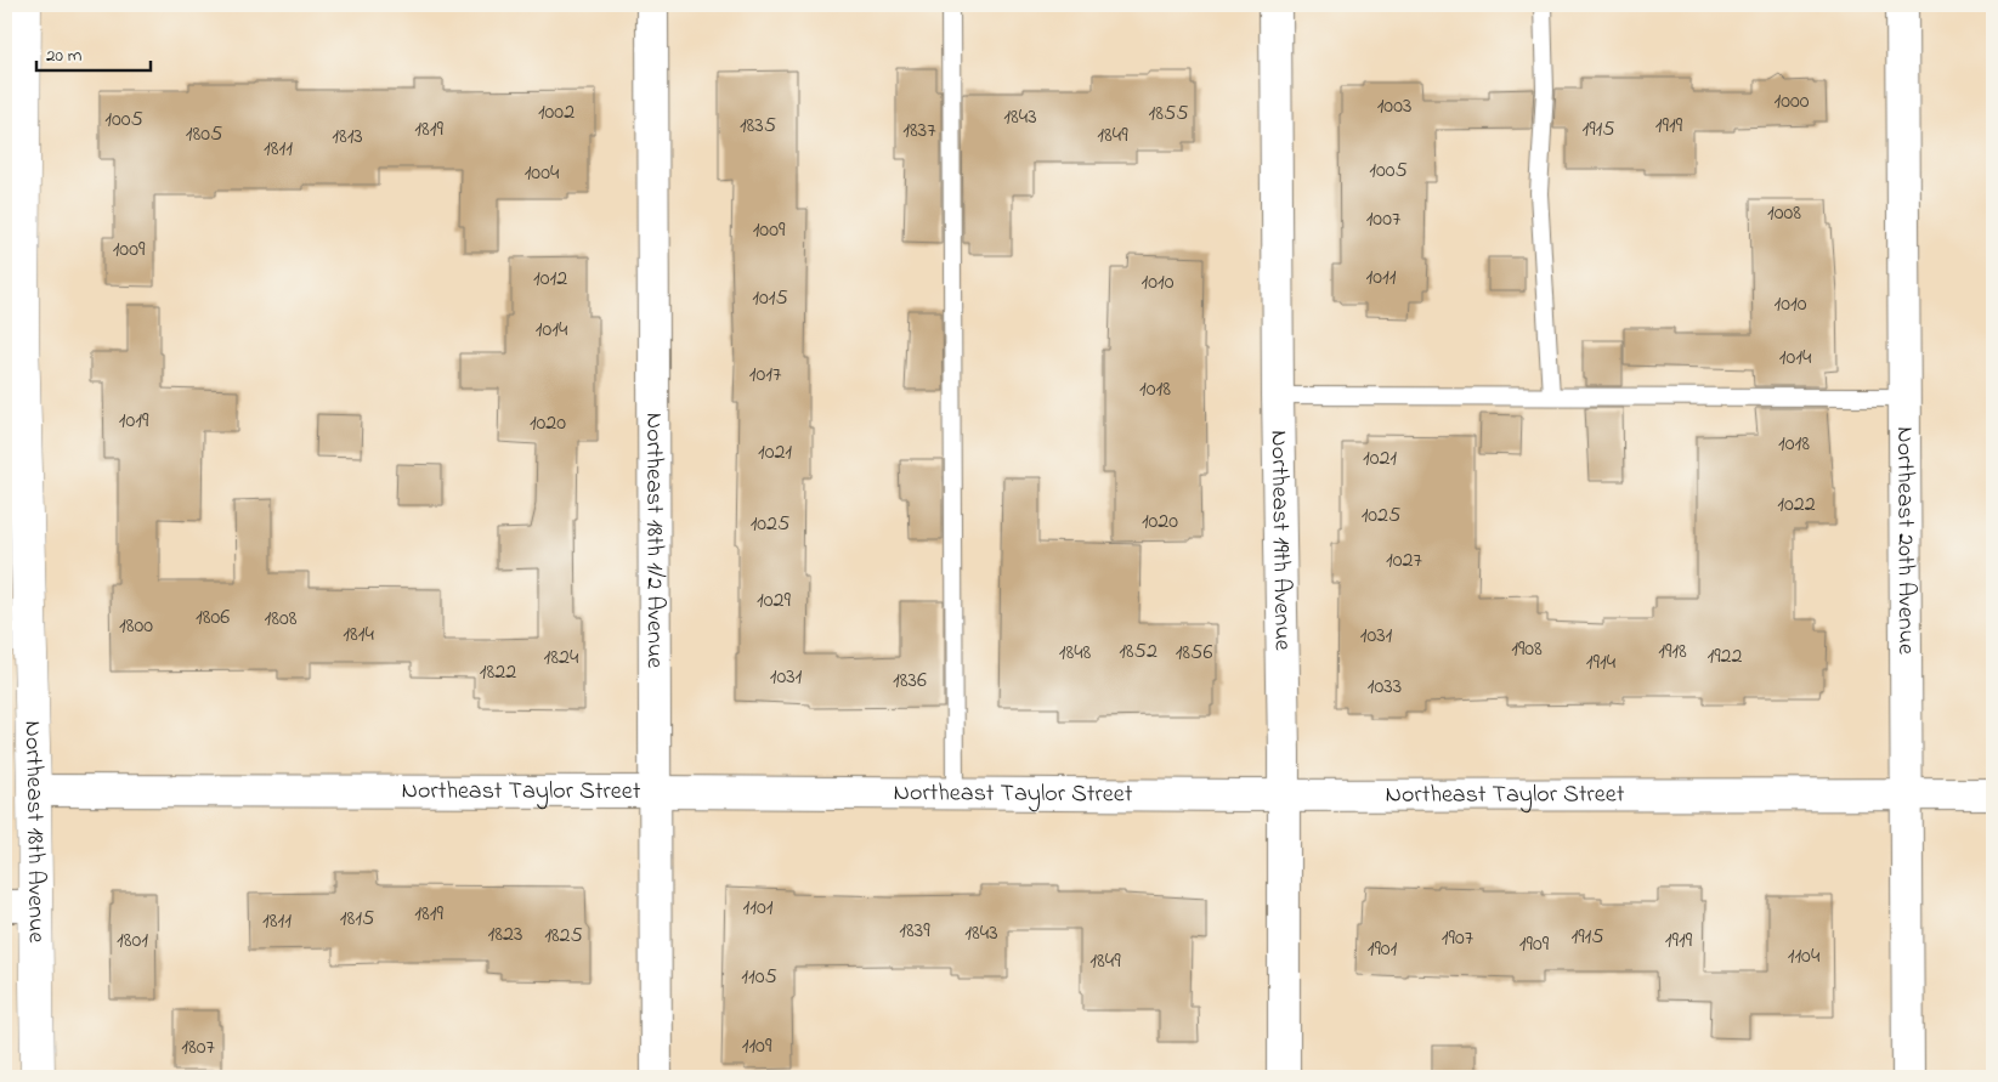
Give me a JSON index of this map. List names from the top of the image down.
{
  "streets": {
    "street": [
      "Northeast 18th 1/2 Avenue",
      "Northeast 19th Avenue",
      "Northeast 20th Avenue",
      "Northeast Taylor Street",
      "Northeast 18th Avenue"
    ]
  },
  "crossings": [
    ["Northeast 18th 1/2 Avenue", "Northeast Taylor Street"],
    ["Northeast 19th Avenue", "Northeast Taylor Street"],
    ["Northeast 20th Avenue", "Northeast Taylor Street"],
    ["Northeast Taylor Street", "Northeast 18th Avenue"]
  ],
  "house_numbers": [
    "1000",
    "1003",
    "1002",
    "1855",
    "1843",
    "1005",
    "1835",
    "1919",
    "1819",
    "1915",
    "1837",
    "1805",
    "1849",
    "1813",
    "1811",
    "1005",
    "1004",
    "1008",
    "1007",
    "1009",
    "1009",
    "1011",
    "1012",
    "1010",
    "1015",
    "1010",
    "1014",
    "1014",
    "1017",
    "1018",
    "1019",
    "1020",
    "1018",
    "1021",
    "1021",
    "1022",
    "1025",
    "1020",
    "1025",
    "1027",
    "1029",
    "1806",
    "1808",
    "1800",
    "1814",
    "1031",
    "1908",
    "1852",
    "1918",
    "1848",
    "1856",
    "1922",
    "1824",
    "1914",
    "1822",
    "1031",
    "1836",
    "1033",
    "1101",
    "1819",
    "1815",
    "1811",
    "1839",
    "1843",
    "1823",
    "1825",
    "1915",
    "1907",
    "1801",
    "1919",
    "1909",
    "1901",
    "1104",
    "1849",
    "1105",
    "1109",
    "1807"
  ],
  "scale_bar": "20 m"
}
